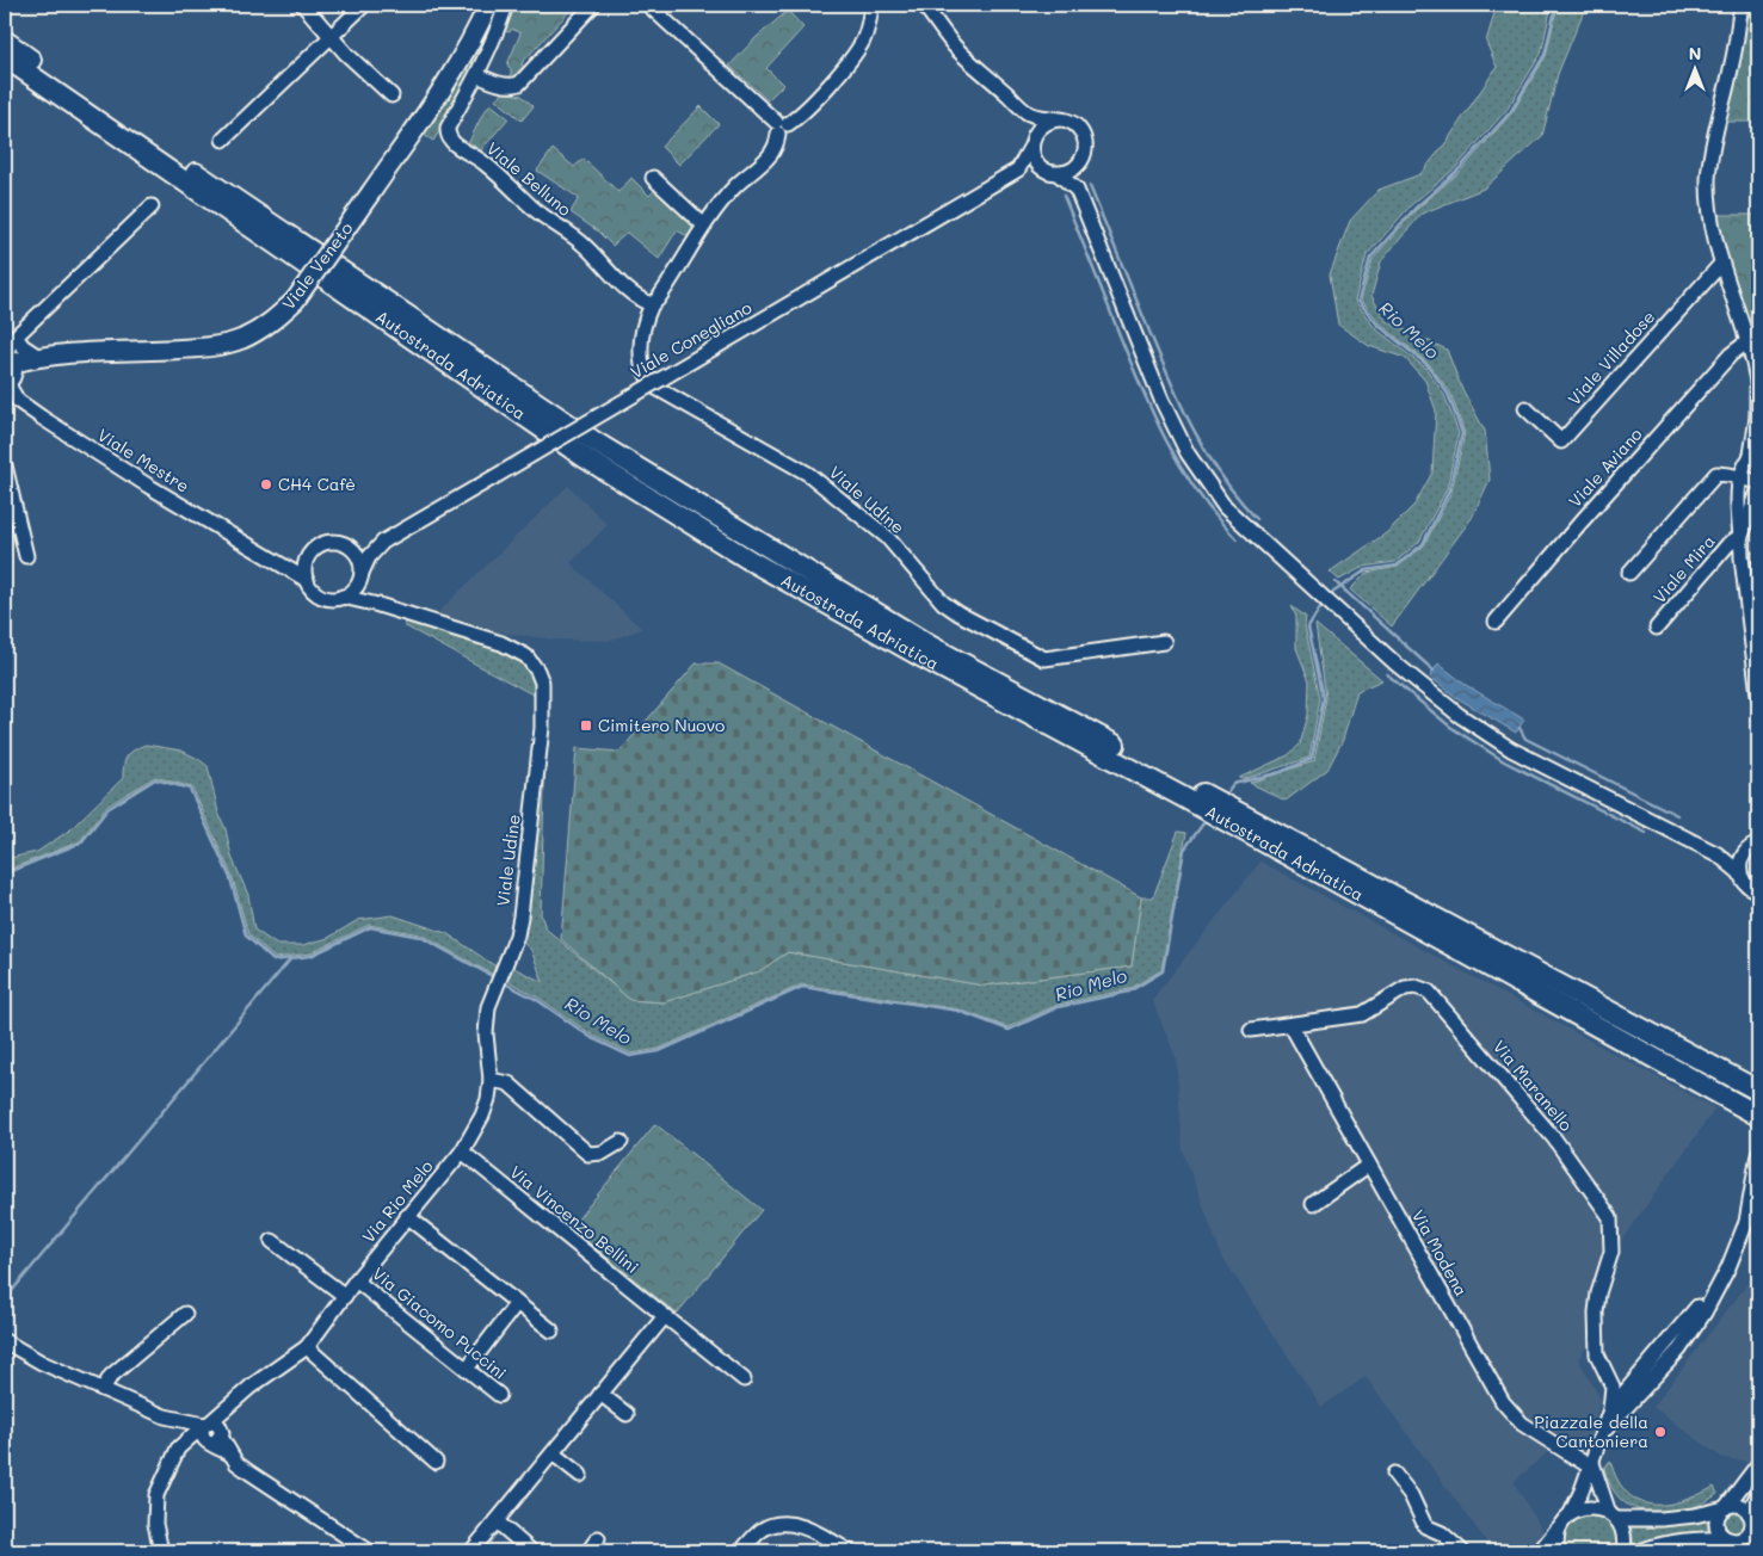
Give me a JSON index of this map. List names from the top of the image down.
{
  "streets": {
    "highway": ["Autostrada Adriatica"],
    "main road": ["Viale Veneto"],
    "street": [
      "Viale Belluno",
      "Viale Conegliano",
      "Viale Villadose",
      "Viale Mestre",
      "Viale Aviano",
      "Viale Udine",
      "Viale Mira",
      "Via Maranello",
      "Via Rio Melo",
      "Via Vincenzo Bellini",
      "Via Modena",
      "Via Giacomo Puccini"
    ]
  },
  "crossings": [
    ["Viale Belluno", "Viale Udine"],
    ["Viale Veneto", "Viale Mestre"],
    ["Viale Conegliano", "Viale Mestre"],
    ["Viale Mestre", "Viale Udine"],
    ["Viale Udine", "Via Rio Melo"],
    ["Via Maranello", "Via Modena"],
    ["Via Rio Melo", "Via Vincenzo Bellini"],
    ["Via Rio Melo", "Via Giacomo Puccini"]
  ],
  "water": ["Rio Melo"],
  "places": {
    "other": ["CH4 Cafè", "Piazzale della Cantoniera"],
    "transit": ["Cimitero Nuovo"]
  },
  "north": "top"
}
